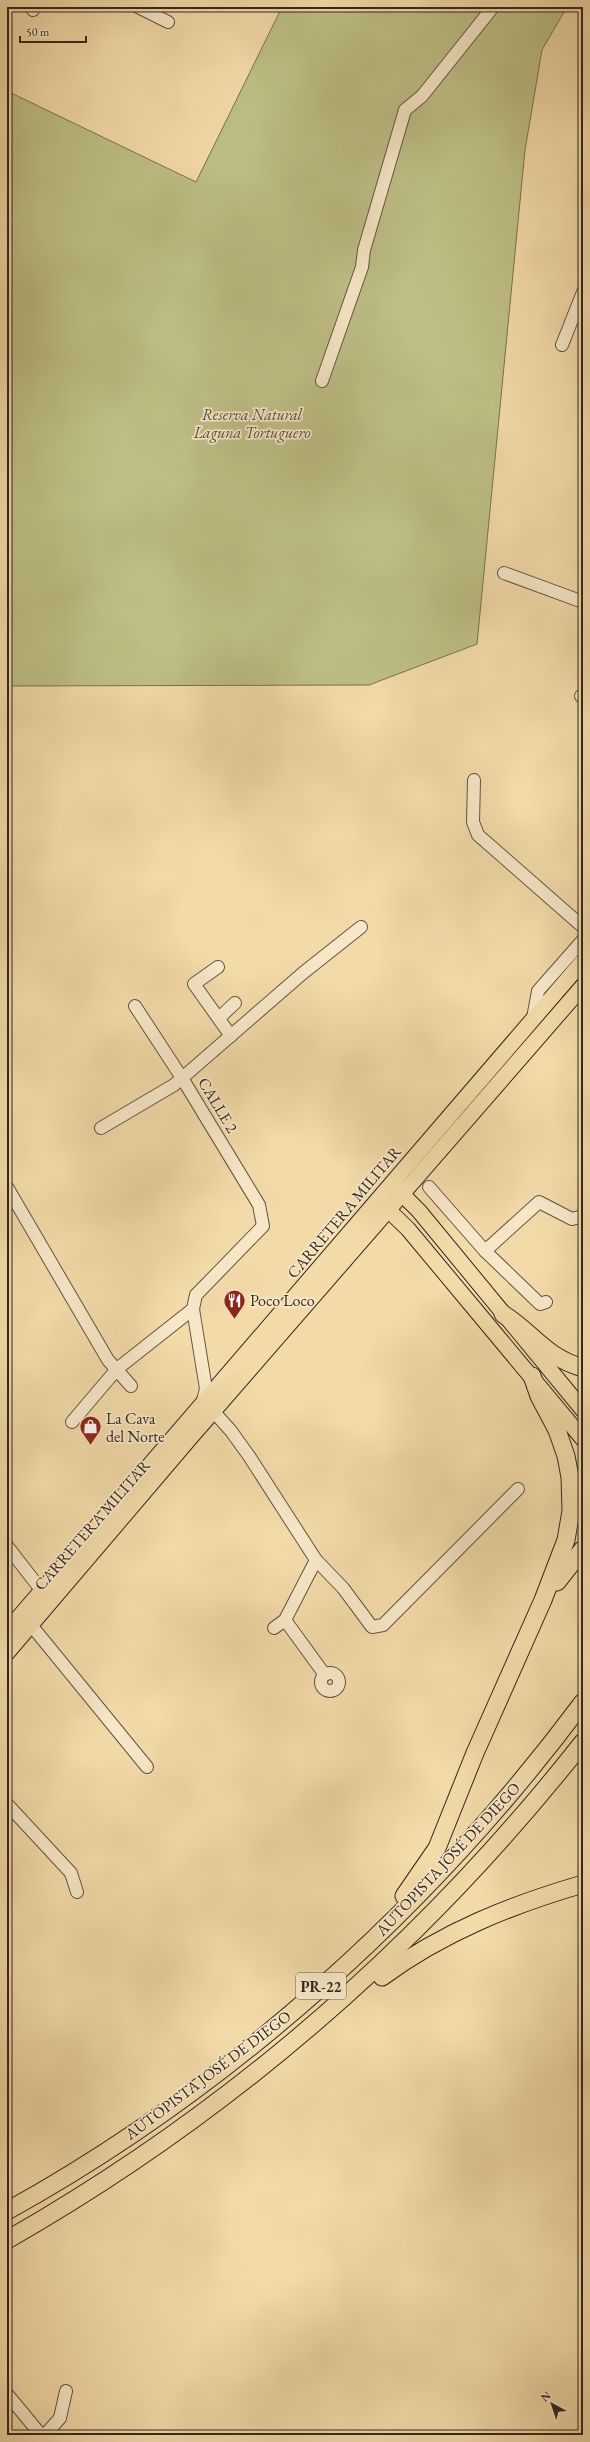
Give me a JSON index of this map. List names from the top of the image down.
{
  "streets": {
    "highway": ["AUTOPISTA JOSÉ DE DIEGO", "PR-22"],
    "main road": ["CARRETERA MILITAR"],
    "street": ["CALLE 2"]
  },
  "parks": ["Reserva Natural Laguna Tortuguero"],
  "places": {
    "restaurant": ["Poco Loco"],
    "shop": ["La Cava del Norte"]
  },
  "scale_bar": "50 m",
  "north": "top left"
}
